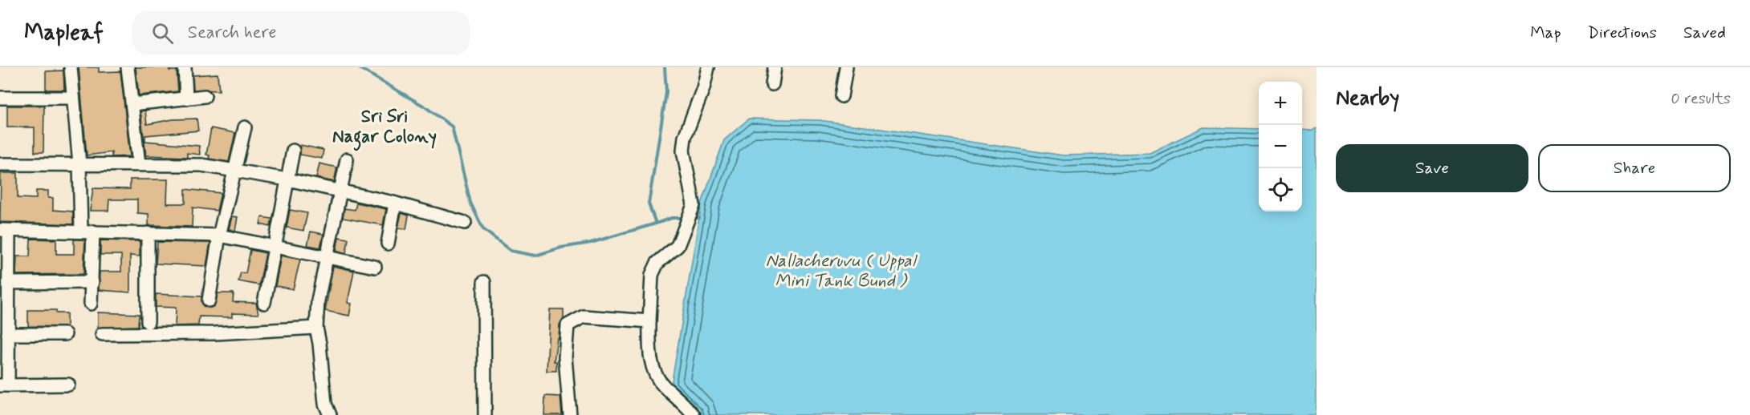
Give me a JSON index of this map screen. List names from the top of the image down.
{
  "districts": ["Sri Sri Nagar Colony"],
  "water": ["Nallacheruvu ( Uppal Mini Tank Bund )"],
  "page": {
    "header": "Mapleaf",
    "search": "Search here",
    "nav": ["Map", "Directions", "Saved"],
    "heading": ["Nearby", "0 results"],
    "map_buttons": ["+", "−"],
    "buttons": ["Save", "Share"]
  }
}
